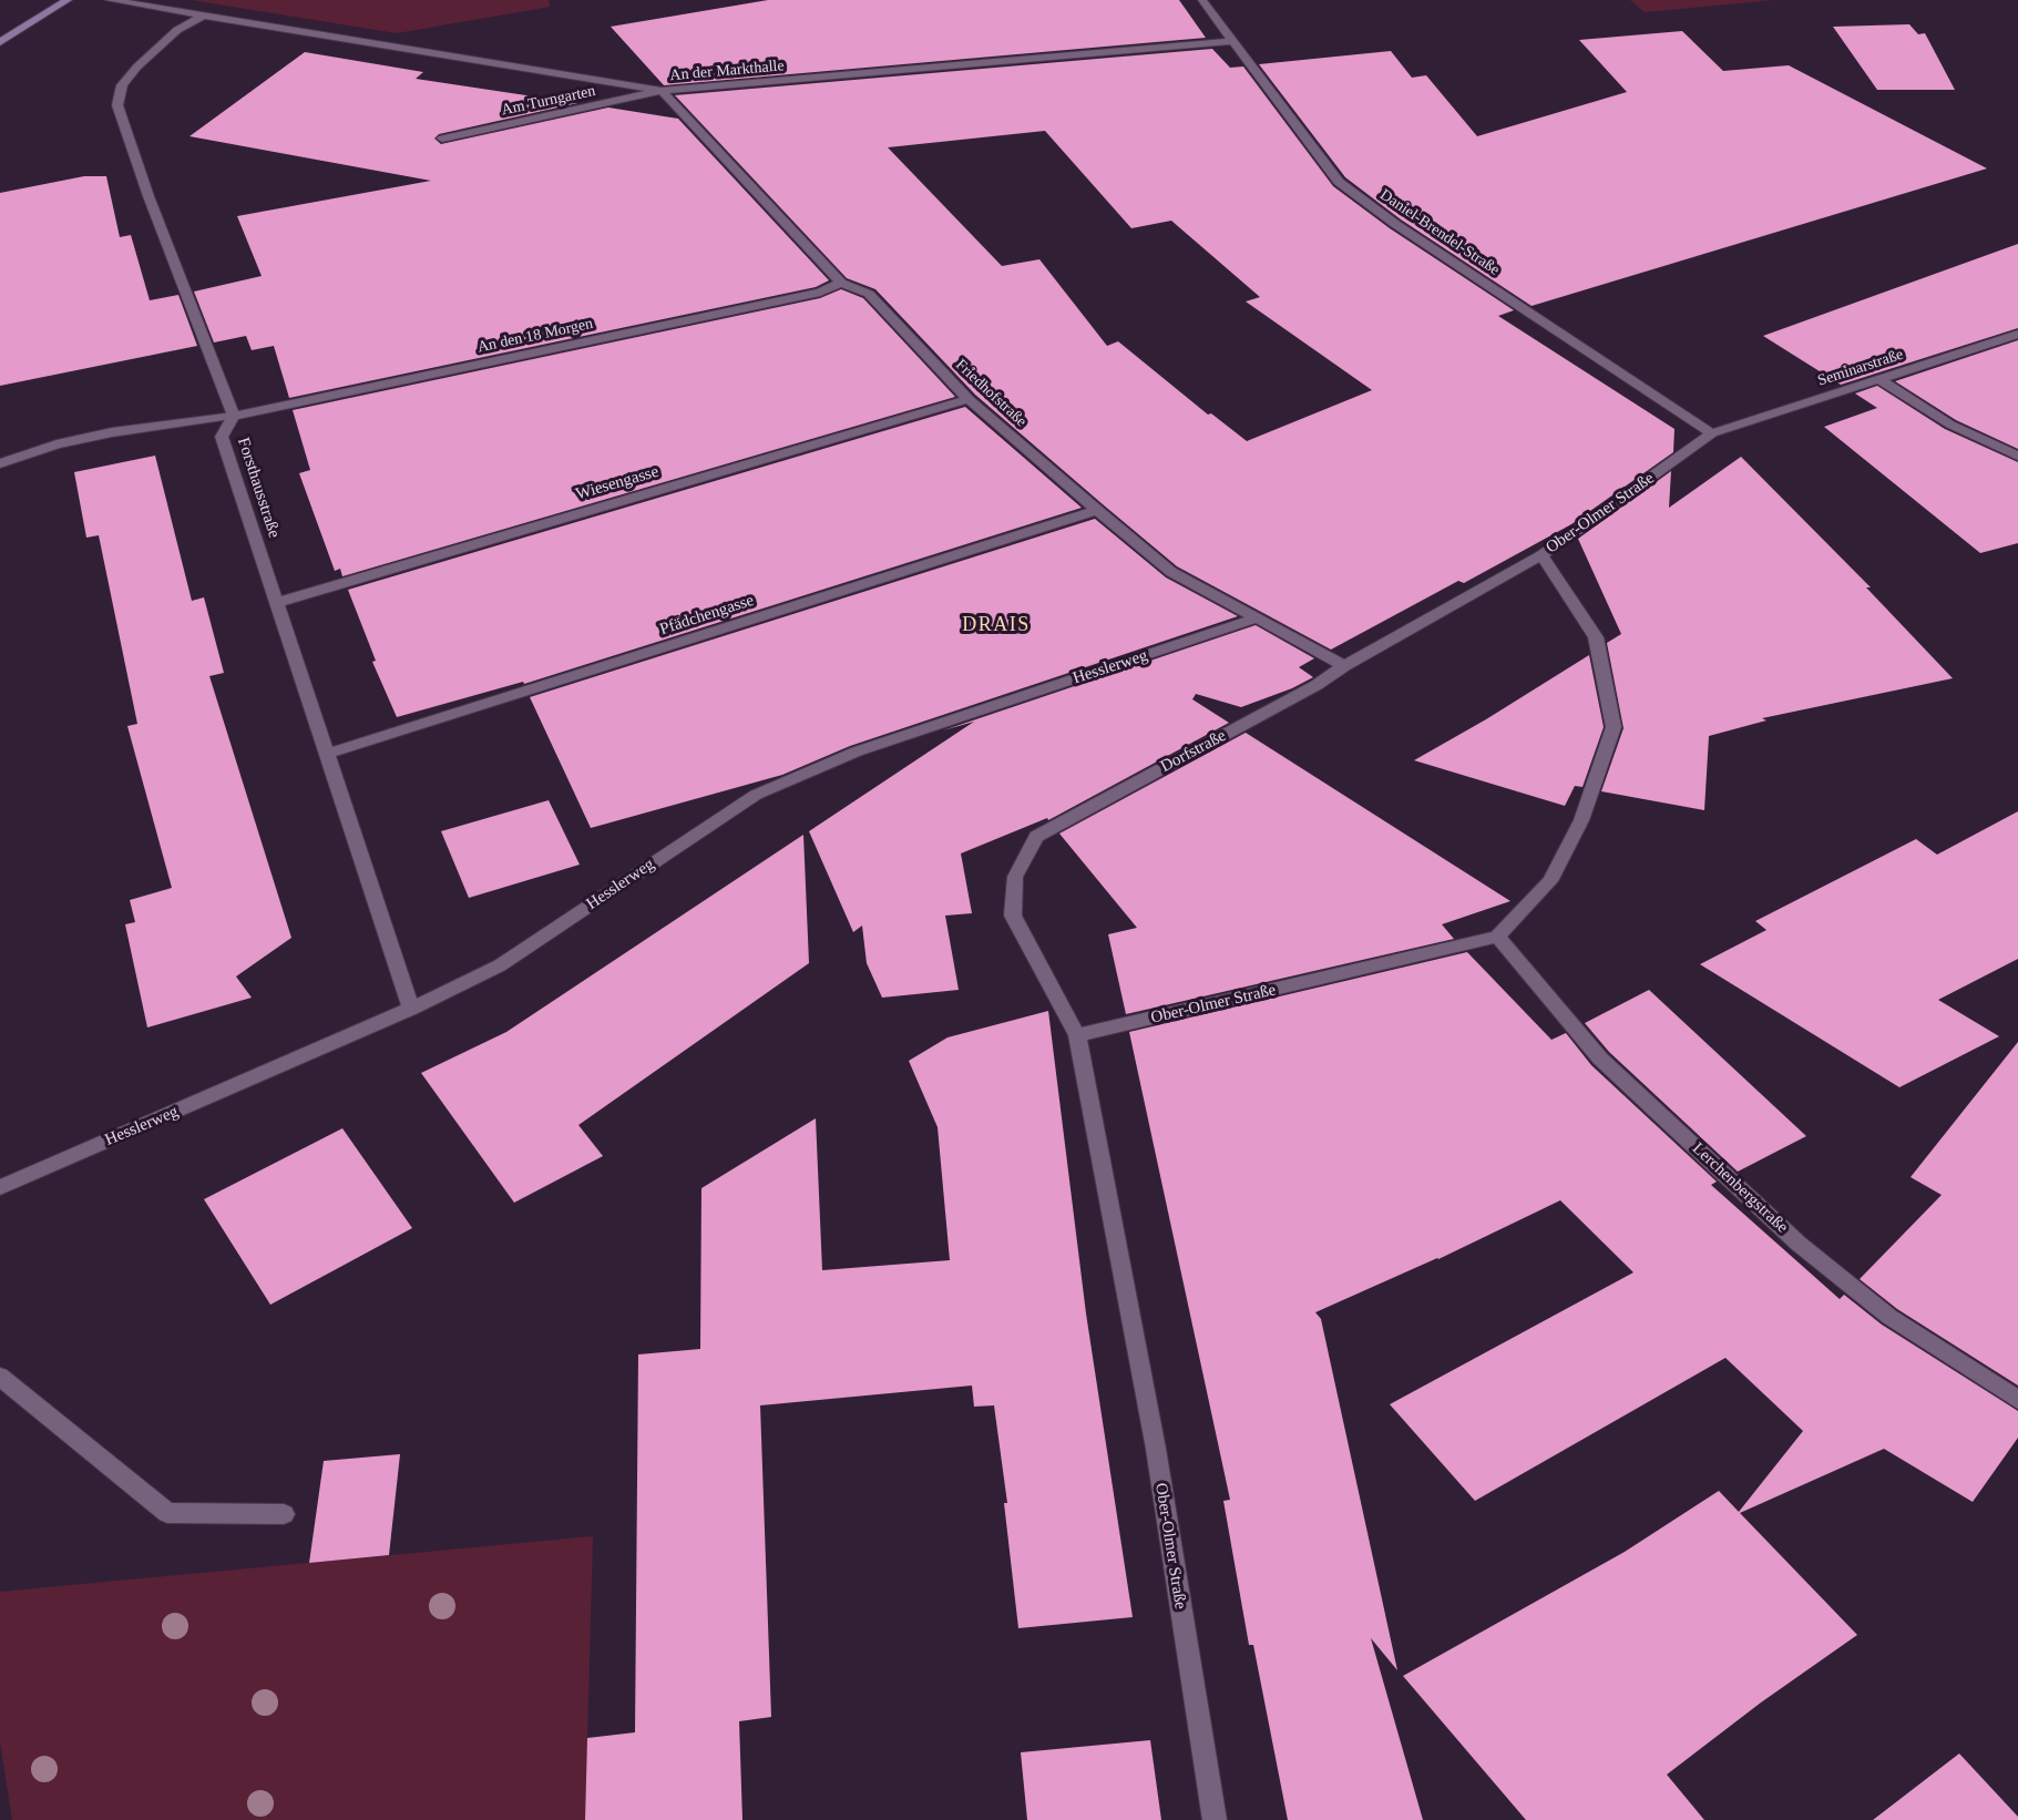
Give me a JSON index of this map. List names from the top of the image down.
{
  "streets": {
    "street": [
      "An der Markthalle",
      "Am Turngarten",
      "Daniel-Brendel-Straße",
      "An den 18 Morgen",
      "Seminarstraße",
      "Friedhofstraße",
      "Wiesengasse",
      "Forsthausstraße",
      "Ober-Olmer Straße",
      "Pfädchengasse",
      "Hesslerweg",
      "Dorfstraße",
      "Lerchenbergstraße"
    ]
  },
  "crossings": [
    ["An der Markthalle", "Am Turngarten"],
    ["An der Markthalle", "Daniel-Brendel-Straße"],
    ["An der Markthalle", "Friedhofstraße"],
    ["An der Markthalle", "Forsthausstraße"],
    ["Am Turngarten", "Friedhofstraße"],
    ["Daniel-Brendel-Straße", "Seminarstraße"],
    ["Daniel-Brendel-Straße", "Ober-Olmer Straße"],
    ["An den 18 Morgen", "Friedhofstraße"],
    ["An den 18 Morgen", "Forsthausstraße"],
    ["Seminarstraße", "Ober-Olmer Straße"],
    ["Friedhofstraße", "Wiesengasse"],
    ["Friedhofstraße", "Pfädchengasse"],
    ["Friedhofstraße", "Hesslerweg"],
    ["Friedhofstraße", "Dorfstraße"],
    ["Wiesengasse", "Forsthausstraße"],
    ["Forsthausstraße", "Pfädchengasse"],
    ["Forsthausstraße", "Hesslerweg"],
    ["Ober-Olmer Straße", "Dorfstraße"],
    ["Ober-Olmer Straße", "Lerchenbergstraße"]
  ],
  "districts": ["DRAIS"]
}
